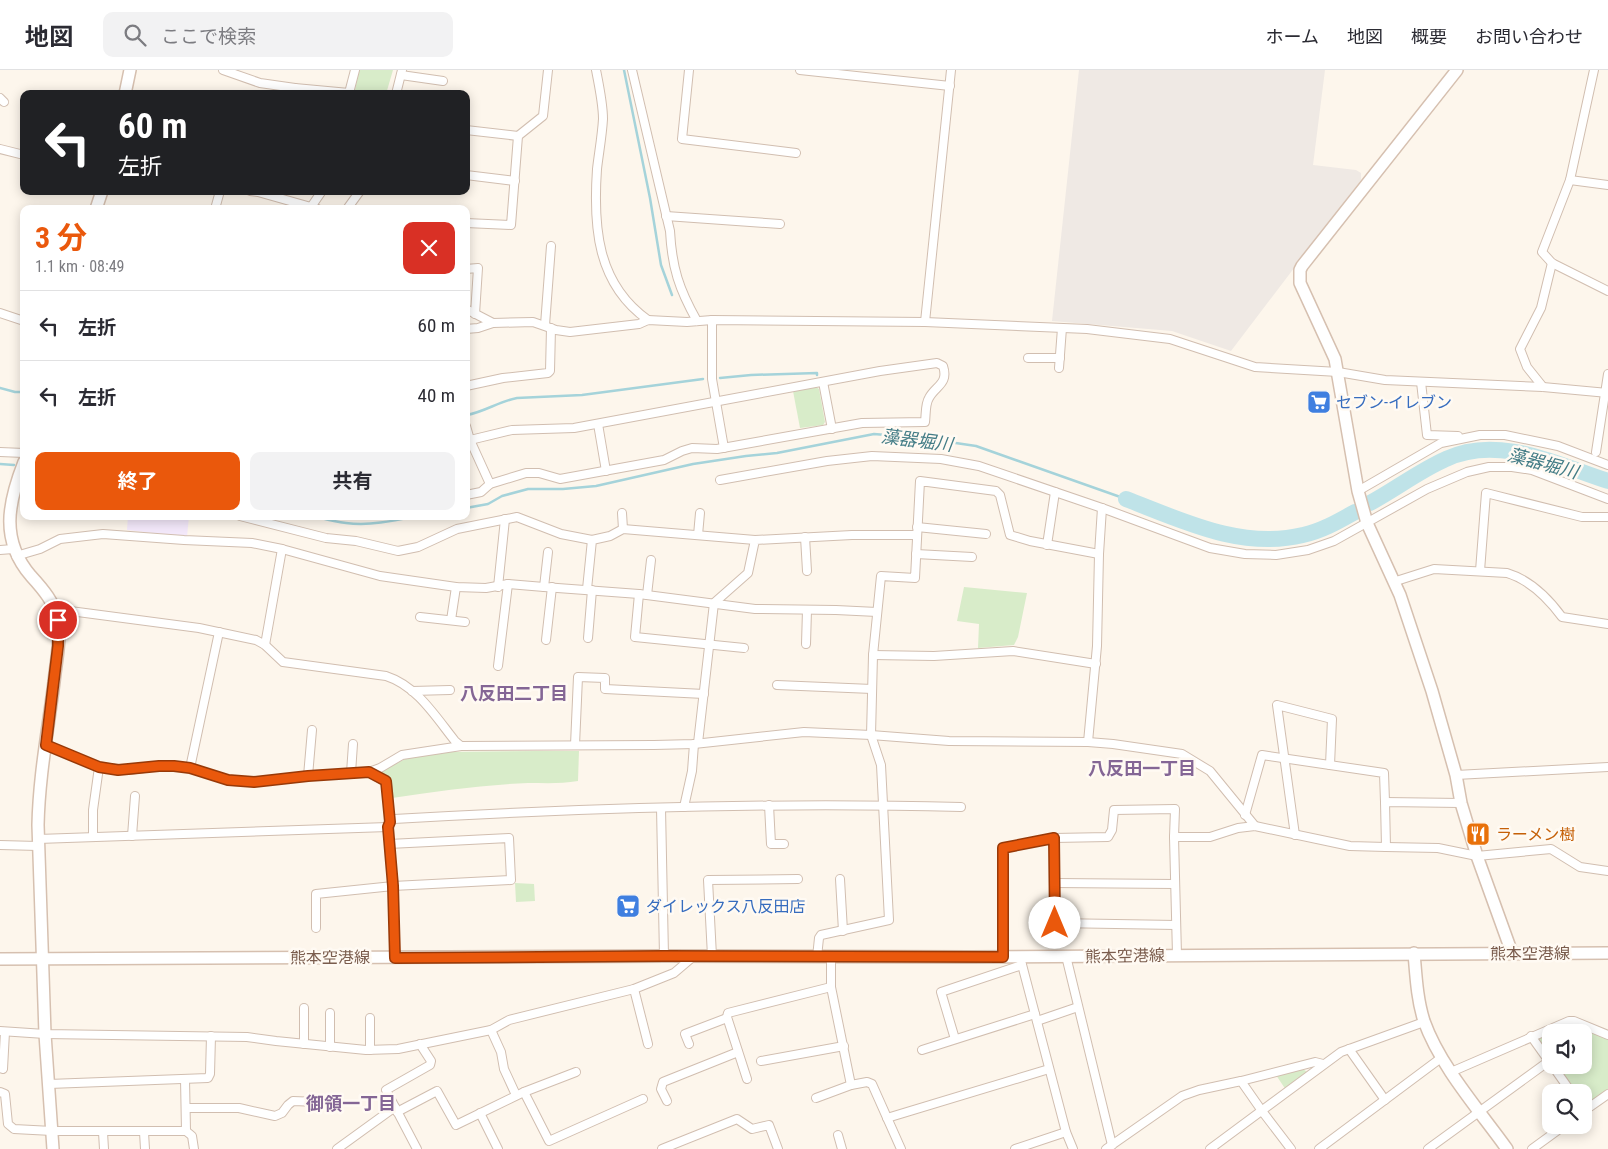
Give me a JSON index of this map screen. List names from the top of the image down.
{
  "streets": {
    "main road": ["熊本空港線"]
  },
  "districts": ["八反田二丁目", "八反田一丁目", "御領一丁目"],
  "water": ["藻器堀川"],
  "places": {
    "supermarket": ["セブン-イレブン", "ダイレックス八反田店"],
    "restaurant": ["ラーメン樹"]
  },
  "page": {
    "header": "地図",
    "search": "ここで検索",
    "nav": [
      "ホーム",
      "地図",
      "概要",
      "お問い合わせ"
    ],
    "turn": ["60 m", "左折"],
    "heading": ["3 分", "1.1 km · 08:49"],
    "list": [
      {
        "name": "左折",
        "value": "60 m"
      },
      {
        "name": "左折",
        "value": "40 m"
      }
    ],
    "buttons": ["終了", "共有"]
  }
}
